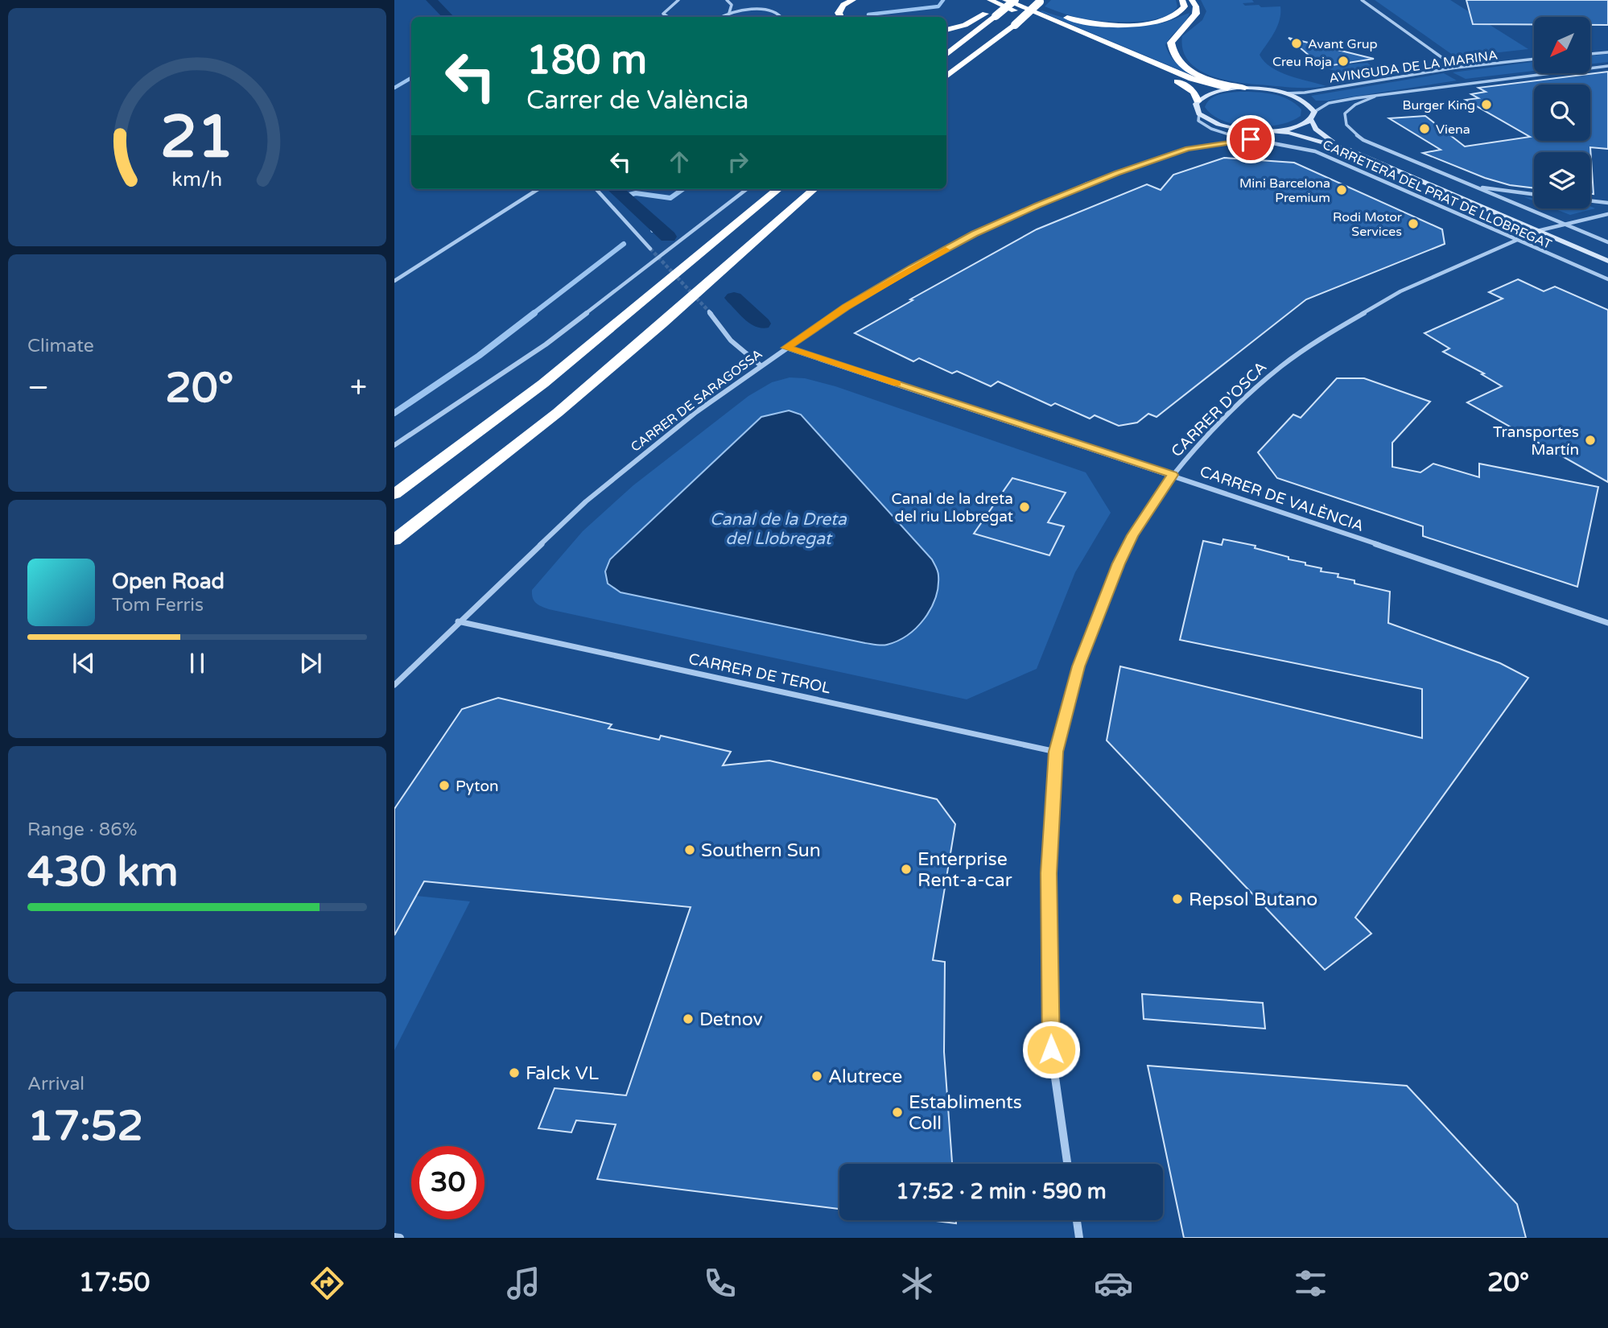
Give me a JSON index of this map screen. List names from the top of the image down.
{
  "streets": {
    "street": [
      "AVINGUDA DE LA MARINA",
      "CARRETERA DEL PRAT DE LLOBREGAT",
      "CARRER DE SARAGOSSA",
      "CARRER D'OSCA",
      "CARRER DE VALÈNCIA",
      "CARRER DE TEROL"
    ]
  },
  "crossings": [
    ["AVINGUDA DE LA MARINA", "CARRETERA DEL PRAT DE LLOBREGAT"],
    ["CARRETERA DEL PRAT DE LLOBREGAT", "CARRER DE SARAGOSSA"],
    ["CARRETERA DEL PRAT DE LLOBREGAT", "CARRER D'OSCA"],
    ["CARRER DE SARAGOSSA", "CARRER DE VALÈNCIA"],
    ["CARRER DE SARAGOSSA", "CARRER DE TEROL"],
    ["CARRER D'OSCA", "CARRER DE VALÈNCIA"],
    ["CARRER D'OSCA", "CARRER DE TEROL"]
  ],
  "water": ["Canal de la Dreta del Llobregat"],
  "places": [
    "Avant Grup",
    "Creu Roja",
    "Burger King",
    "Viena",
    "Mini Barcelona Premium",
    "Rodi Motor Services",
    "Transportes Martín",
    "Canal de la dreta del riu Llobregat",
    "Pyton",
    "Southern Sun",
    "Enterprise Rent-a-car",
    "Repsol Butano",
    "Detnov",
    "Falck VL",
    "Alutrece",
    "Establiments Coll"
  ],
  "north": "bottom left",
  "page": {
    "turn": ["180 m", "Carrer de València"],
    "tile": [
      "Climate",
      ["Range · 86%", "430 km"],
      ["Arrival", "17:52"]
    ],
    "heat": ["−", "20°", "+"],
    "song": ["Open Road", "Tom Ferris"],
    "limit": "30",
    "trip": "17:52 · 2 min · 590 m",
    "tabs": ["17:50", "20°"],
    "gauge": ["21", "km/h"]
  }
}
